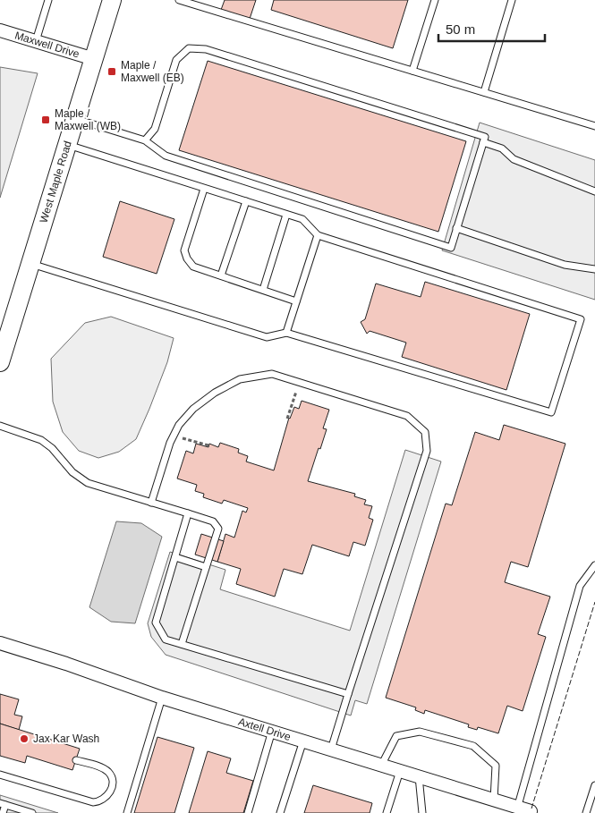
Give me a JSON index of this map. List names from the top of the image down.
{
  "streets": {
    "main road": ["West Maple Road"],
    "street": ["Maxwell Drive", "Axtell Drive"]
  },
  "crossings": [
    ["Maxwell Drive", "West Maple Road"]
  ],
  "places": {
    "transit": ["Maple / Maxwell (EB)", "Maple / Maxwell (WB)"],
    "other": ["Jax Kar Wash"]
  },
  "scale_bar": "50 m"
}
